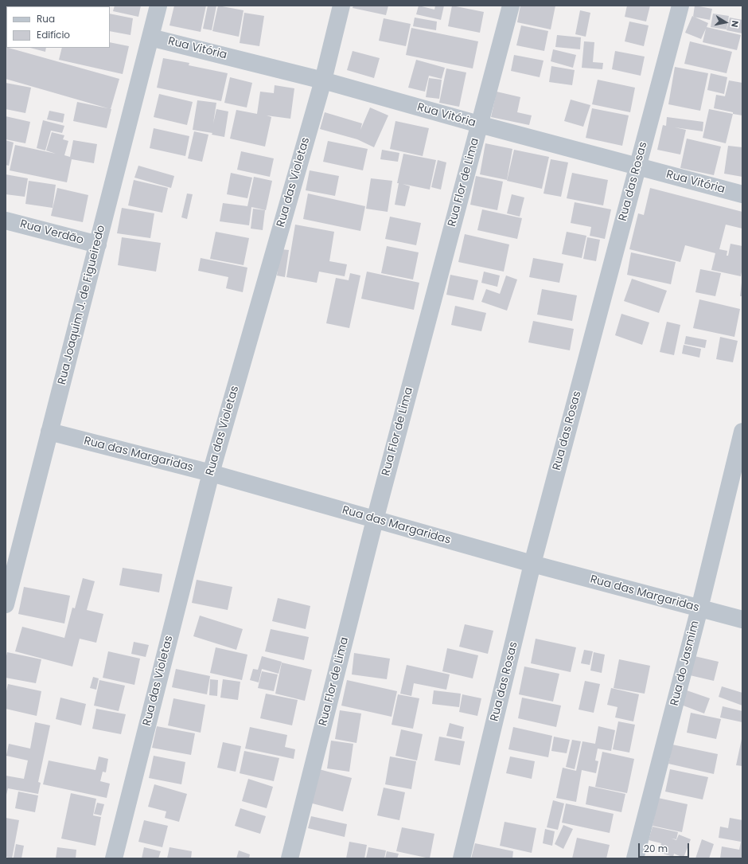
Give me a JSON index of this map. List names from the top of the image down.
{
  "streets": {
    "street": [
      "Rua Vitória",
      "Rua das Rosas",
      "Rua das Violetas",
      "Rua Flor de Lima",
      "Rua Verdão",
      "Rua Joaquim J. de Figueiredo",
      "Rua das Margaridas",
      "Rua do Jasmim"
    ]
  },
  "crossings": [
    ["Rua Vitória", "Rua das Rosas"],
    ["Rua Vitória", "Rua das Violetas"],
    ["Rua Vitória", "Rua Flor de Lima"],
    ["Rua Vitória", "Rua Joaquim J. de Figueiredo"],
    ["Rua das Rosas", "Rua das Margaridas"],
    ["Rua das Violetas", "Rua das Margaridas"],
    ["Rua Flor de Lima", "Rua das Margaridas"],
    ["Rua Verdão", "Rua Joaquim J. de Figueiredo"],
    ["Rua Joaquim J. de Figueiredo", "Rua das Margaridas"],
    ["Rua das Margaridas", "Rua do Jasmim"]
  ],
  "legend": ["Rua", "Edifício"],
  "scale_bar": "20 m",
  "north": "right"
}
